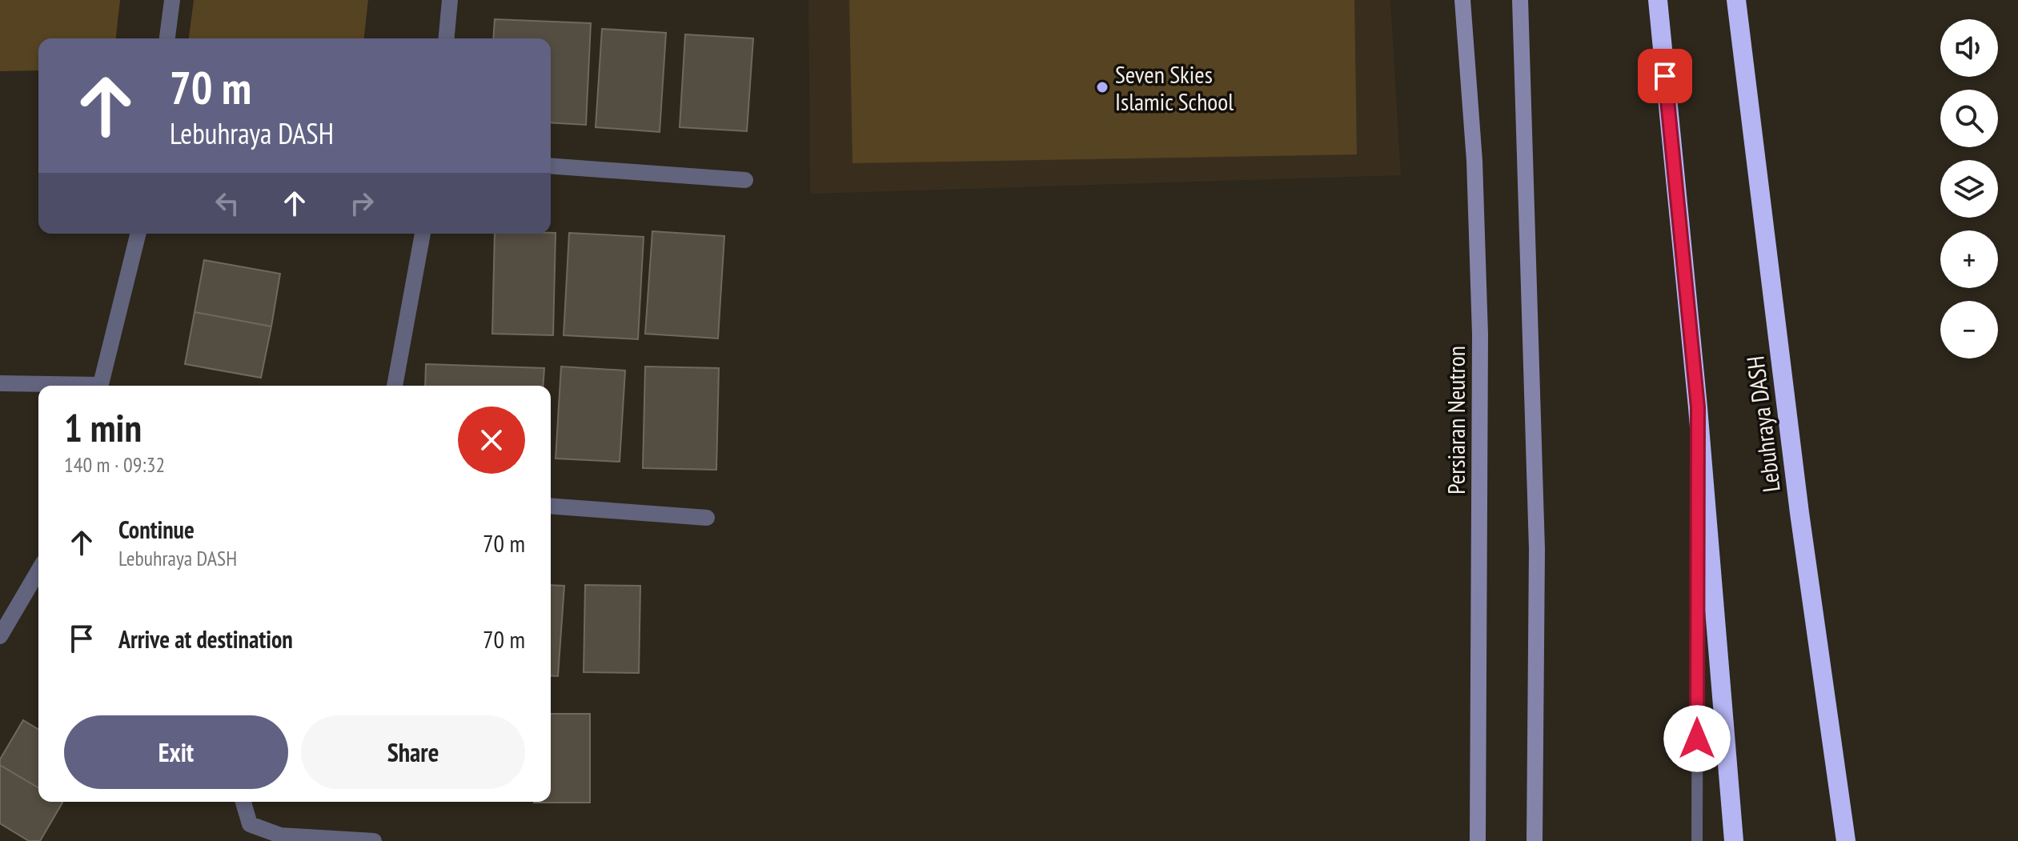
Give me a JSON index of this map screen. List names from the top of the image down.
{
  "streets": {
    "highway": ["Lebuhraya DASH"],
    "street": ["Persiaran Neutron"]
  },
  "places": ["Seven Skies Islamic School"],
  "page": {
    "map_buttons": ["+", "−"],
    "turn": ["70 m", "Lebuhraya DASH"],
    "heading": ["1 min", "140 m · 09:32"],
    "list": [
      {
        "name": "Continue",
        "note": "Lebuhraya DASH",
        "value": "70 m"
      },
      {
        "name": "Arrive at destination",
        "value": "70 m"
      }
    ],
    "buttons": ["Exit", "Share"]
  }
}
